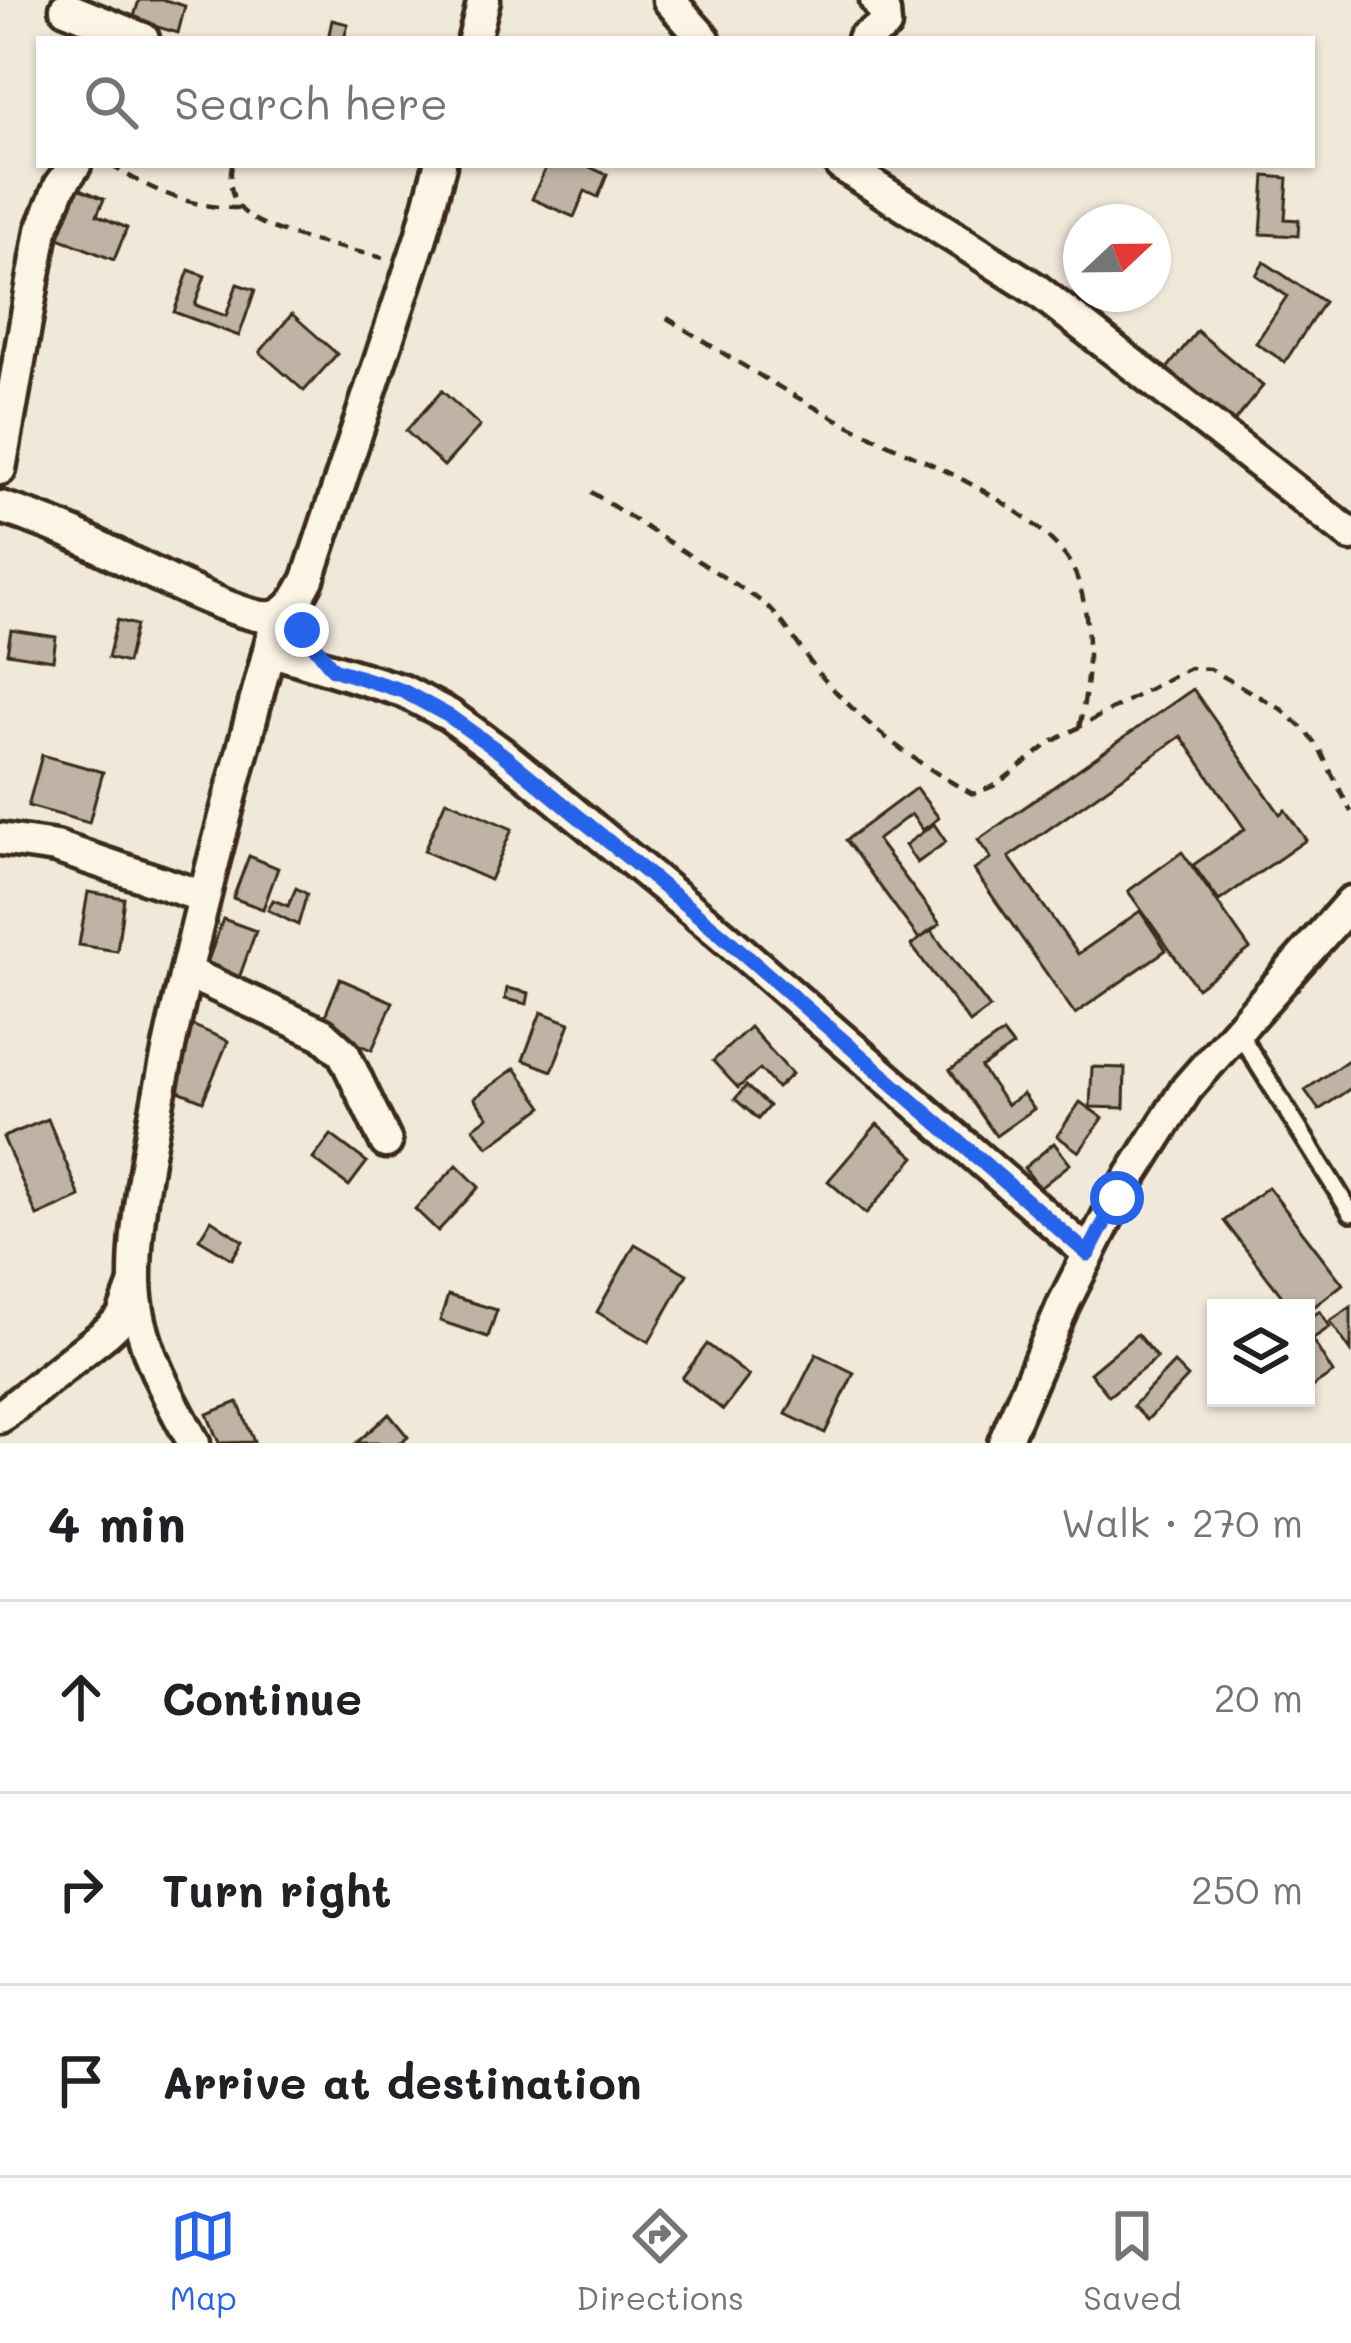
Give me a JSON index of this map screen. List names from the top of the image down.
{
  "north": "right",
  "page": {
    "search": "Search here",
    "heading": ["4 min", "Walk · 270 m"],
    "list": [
      ["Continue", "20 m"],
      ["Turn right", "250 m"],
      "Arrive at destination"
    ],
    "nav": ["Map", "Directions", "Saved"]
  }
}
